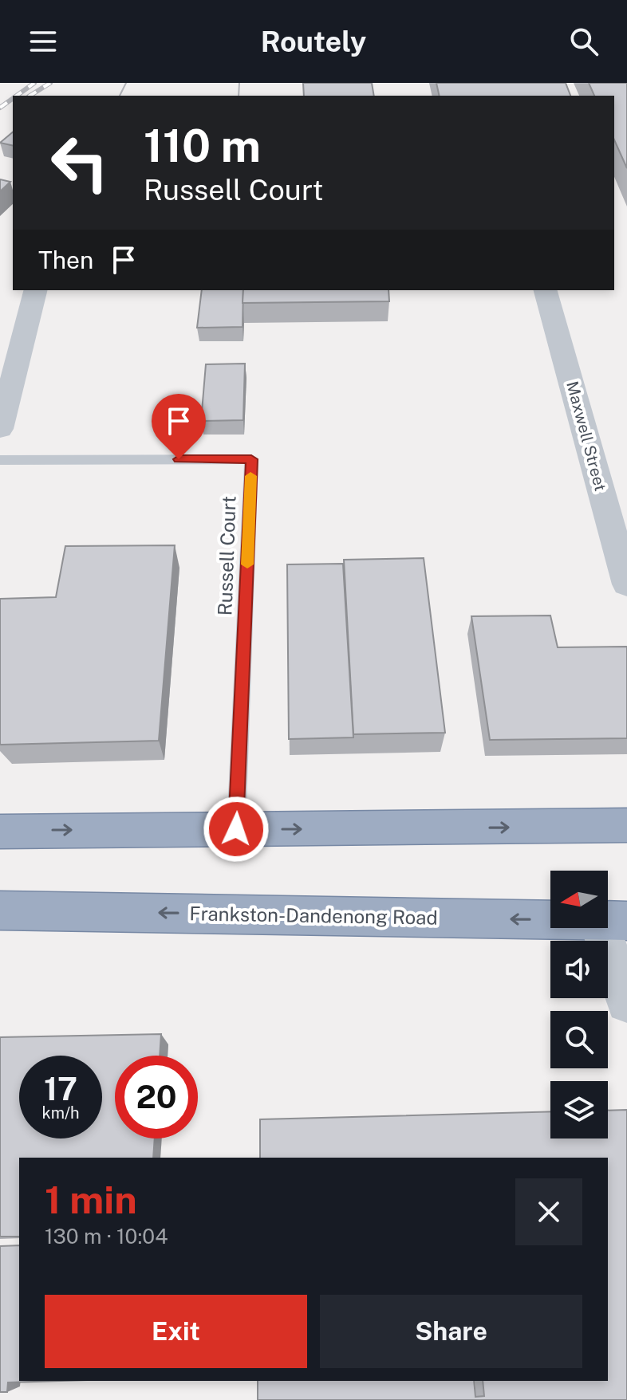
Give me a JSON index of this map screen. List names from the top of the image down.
{
  "streets": {
    "highway": ["Frankston-Dandenong Road"],
    "street": ["Maxwell Street"],
    "lane": ["Russell Court"]
  },
  "north": "left",
  "page": {
    "header": "Routely",
    "turn": ["110 m", "Russell Court"],
    "then": "Then",
    "speed": "17 km/h",
    "limit": "20",
    "heading": ["1 min", "130 m · 10:04"],
    "buttons": ["Exit", "Share"]
  }
}
